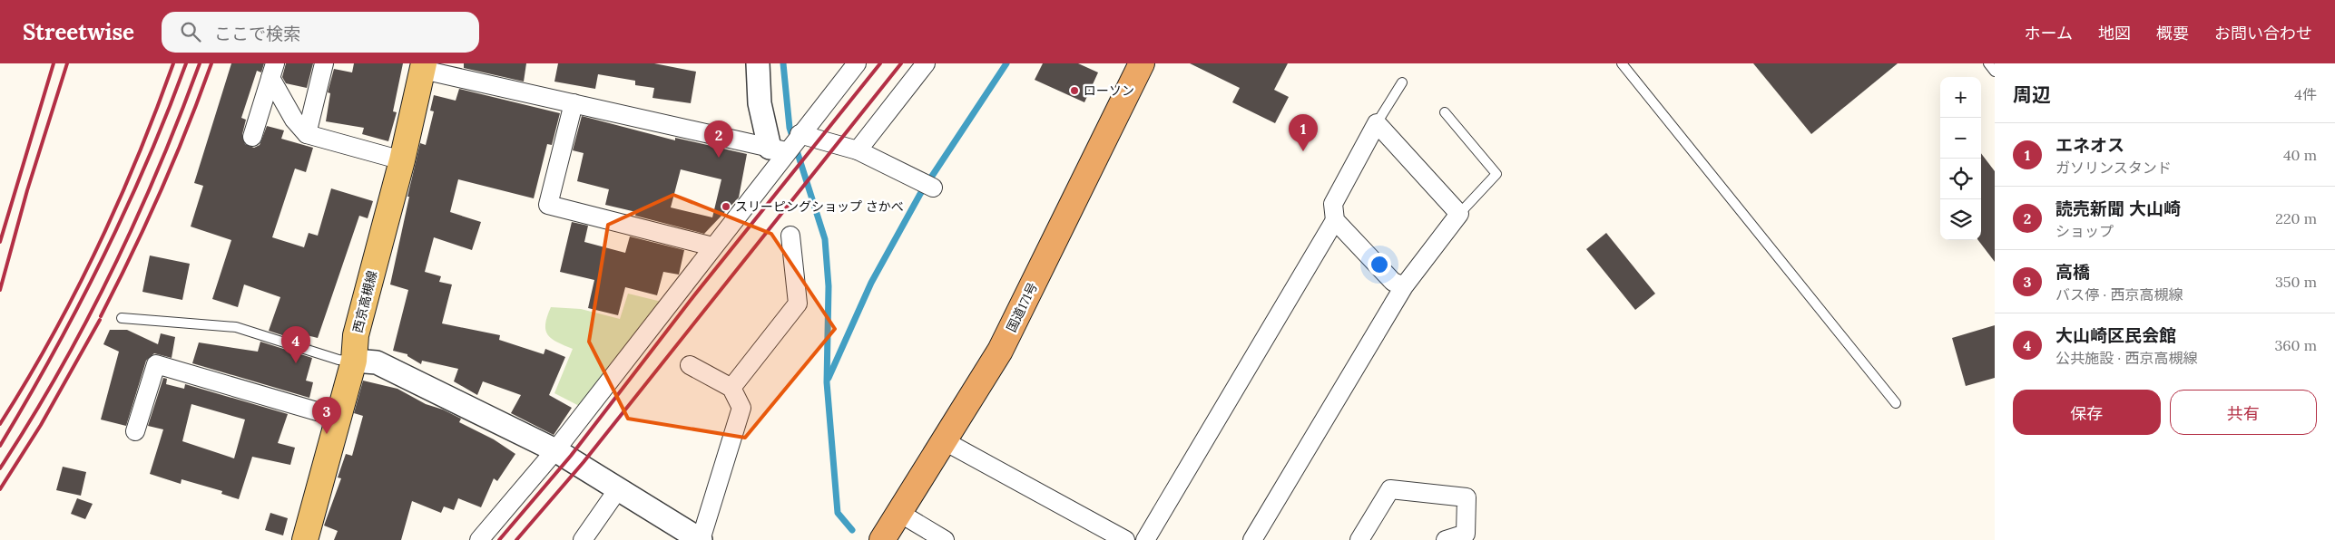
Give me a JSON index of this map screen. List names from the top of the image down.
{
  "streets": {
    "highway": ["国道171号"],
    "main road": ["西京高槻線"]
  },
  "places": ["ローソン", "スリーピングショップ さかべ"],
  "page": {
    "header": "Streetwise",
    "search": "ここで検索",
    "nav": [
      "ホーム",
      "地図",
      "概要",
      "お問い合わせ"
    ],
    "heading": ["周辺", "4件"],
    "map_buttons": ["+", "−"],
    "pins": [
      "1",
      "2",
      "4",
      "3"
    ],
    "list": [
      {
        "mark": "1",
        "name": "エネオス",
        "note": "ガソリンスタンド",
        "value": "40 m"
      },
      {
        "mark": "2",
        "name": "読売新聞 大山崎",
        "note": "ショップ",
        "value": "220 m"
      },
      {
        "mark": "3",
        "name": "高橋",
        "note": "バス停 · 西京高槻線",
        "value": "350 m"
      },
      {
        "mark": "4",
        "name": "大山崎区民会館",
        "note": "公共施設 · 西京高槻線",
        "value": "360 m"
      }
    ],
    "buttons": ["保存", "共有"]
  }
}
